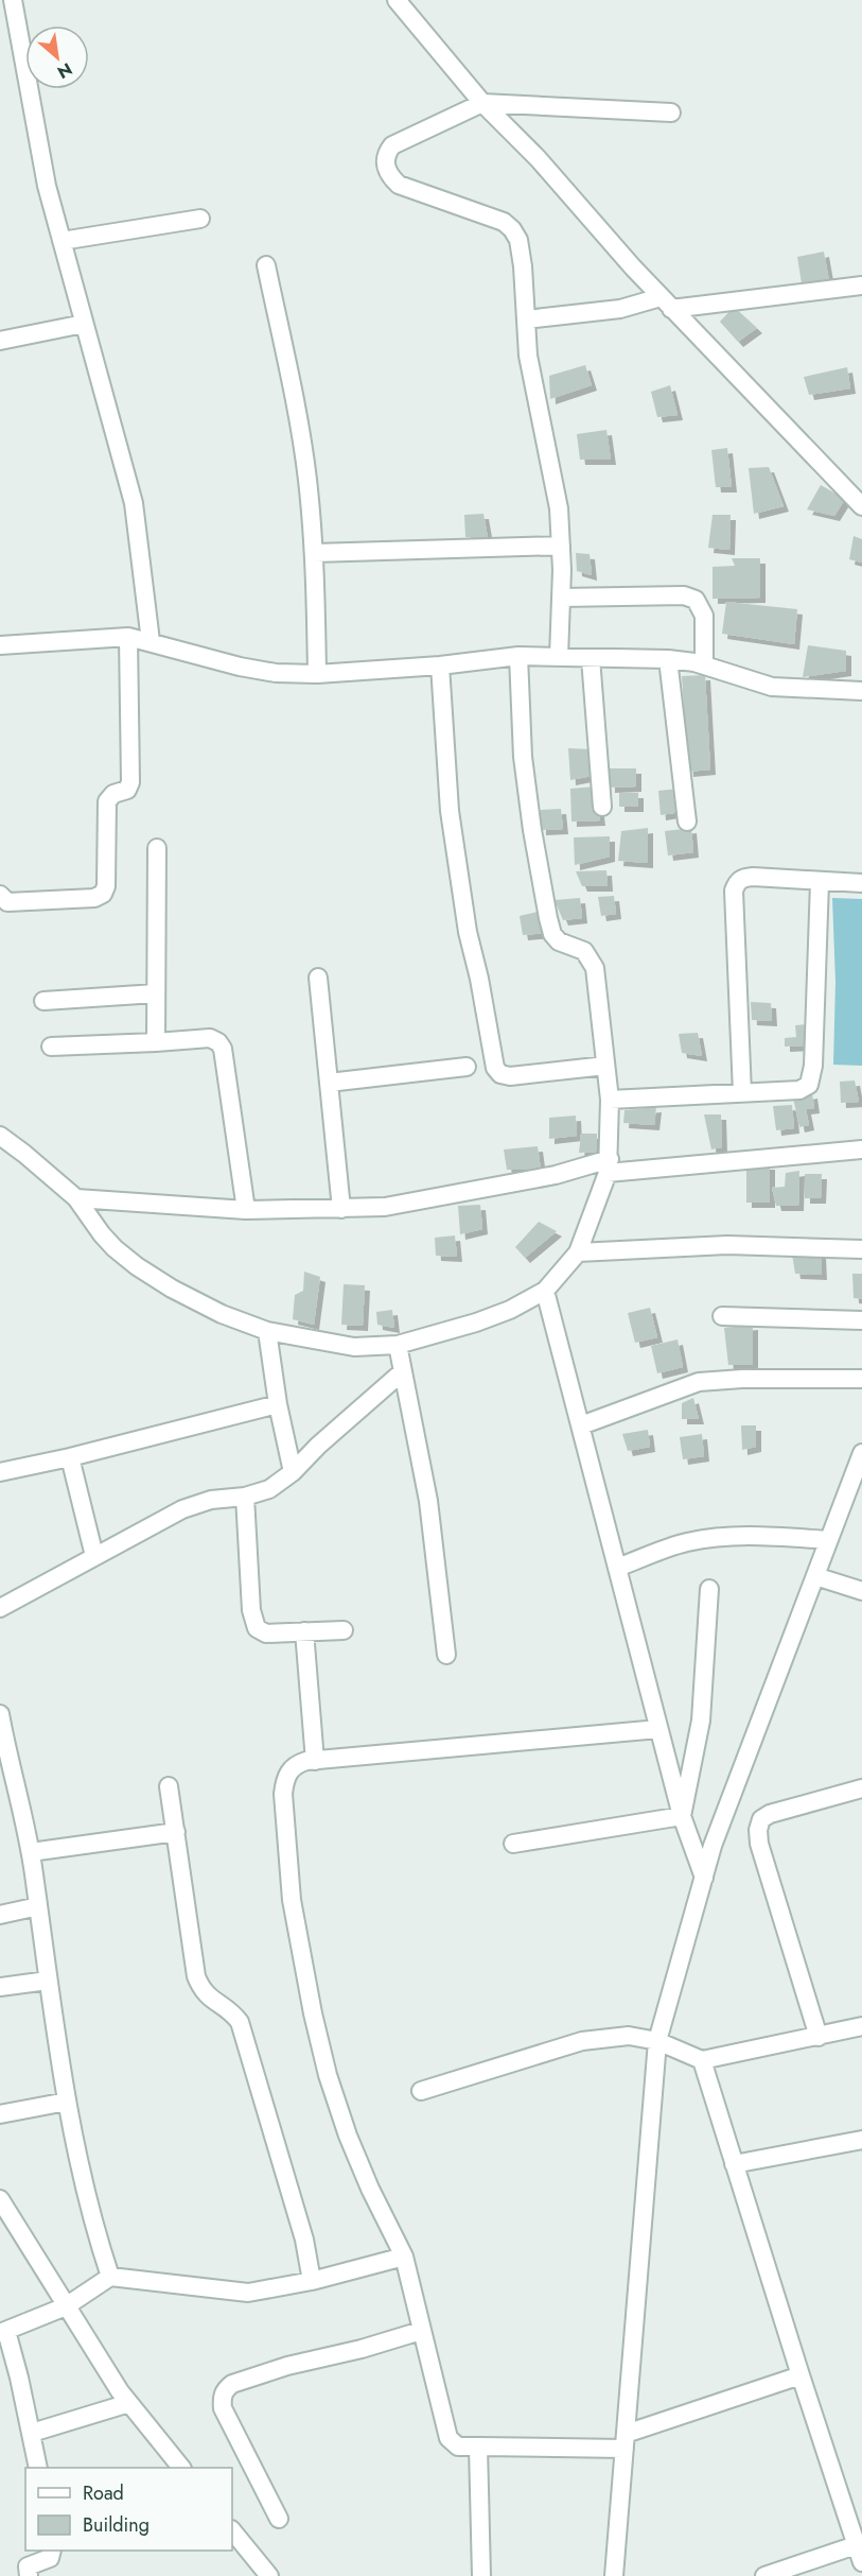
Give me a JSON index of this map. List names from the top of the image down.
{
  "legend": ["Road", "Building"],
  "north": "bottom right"
}
